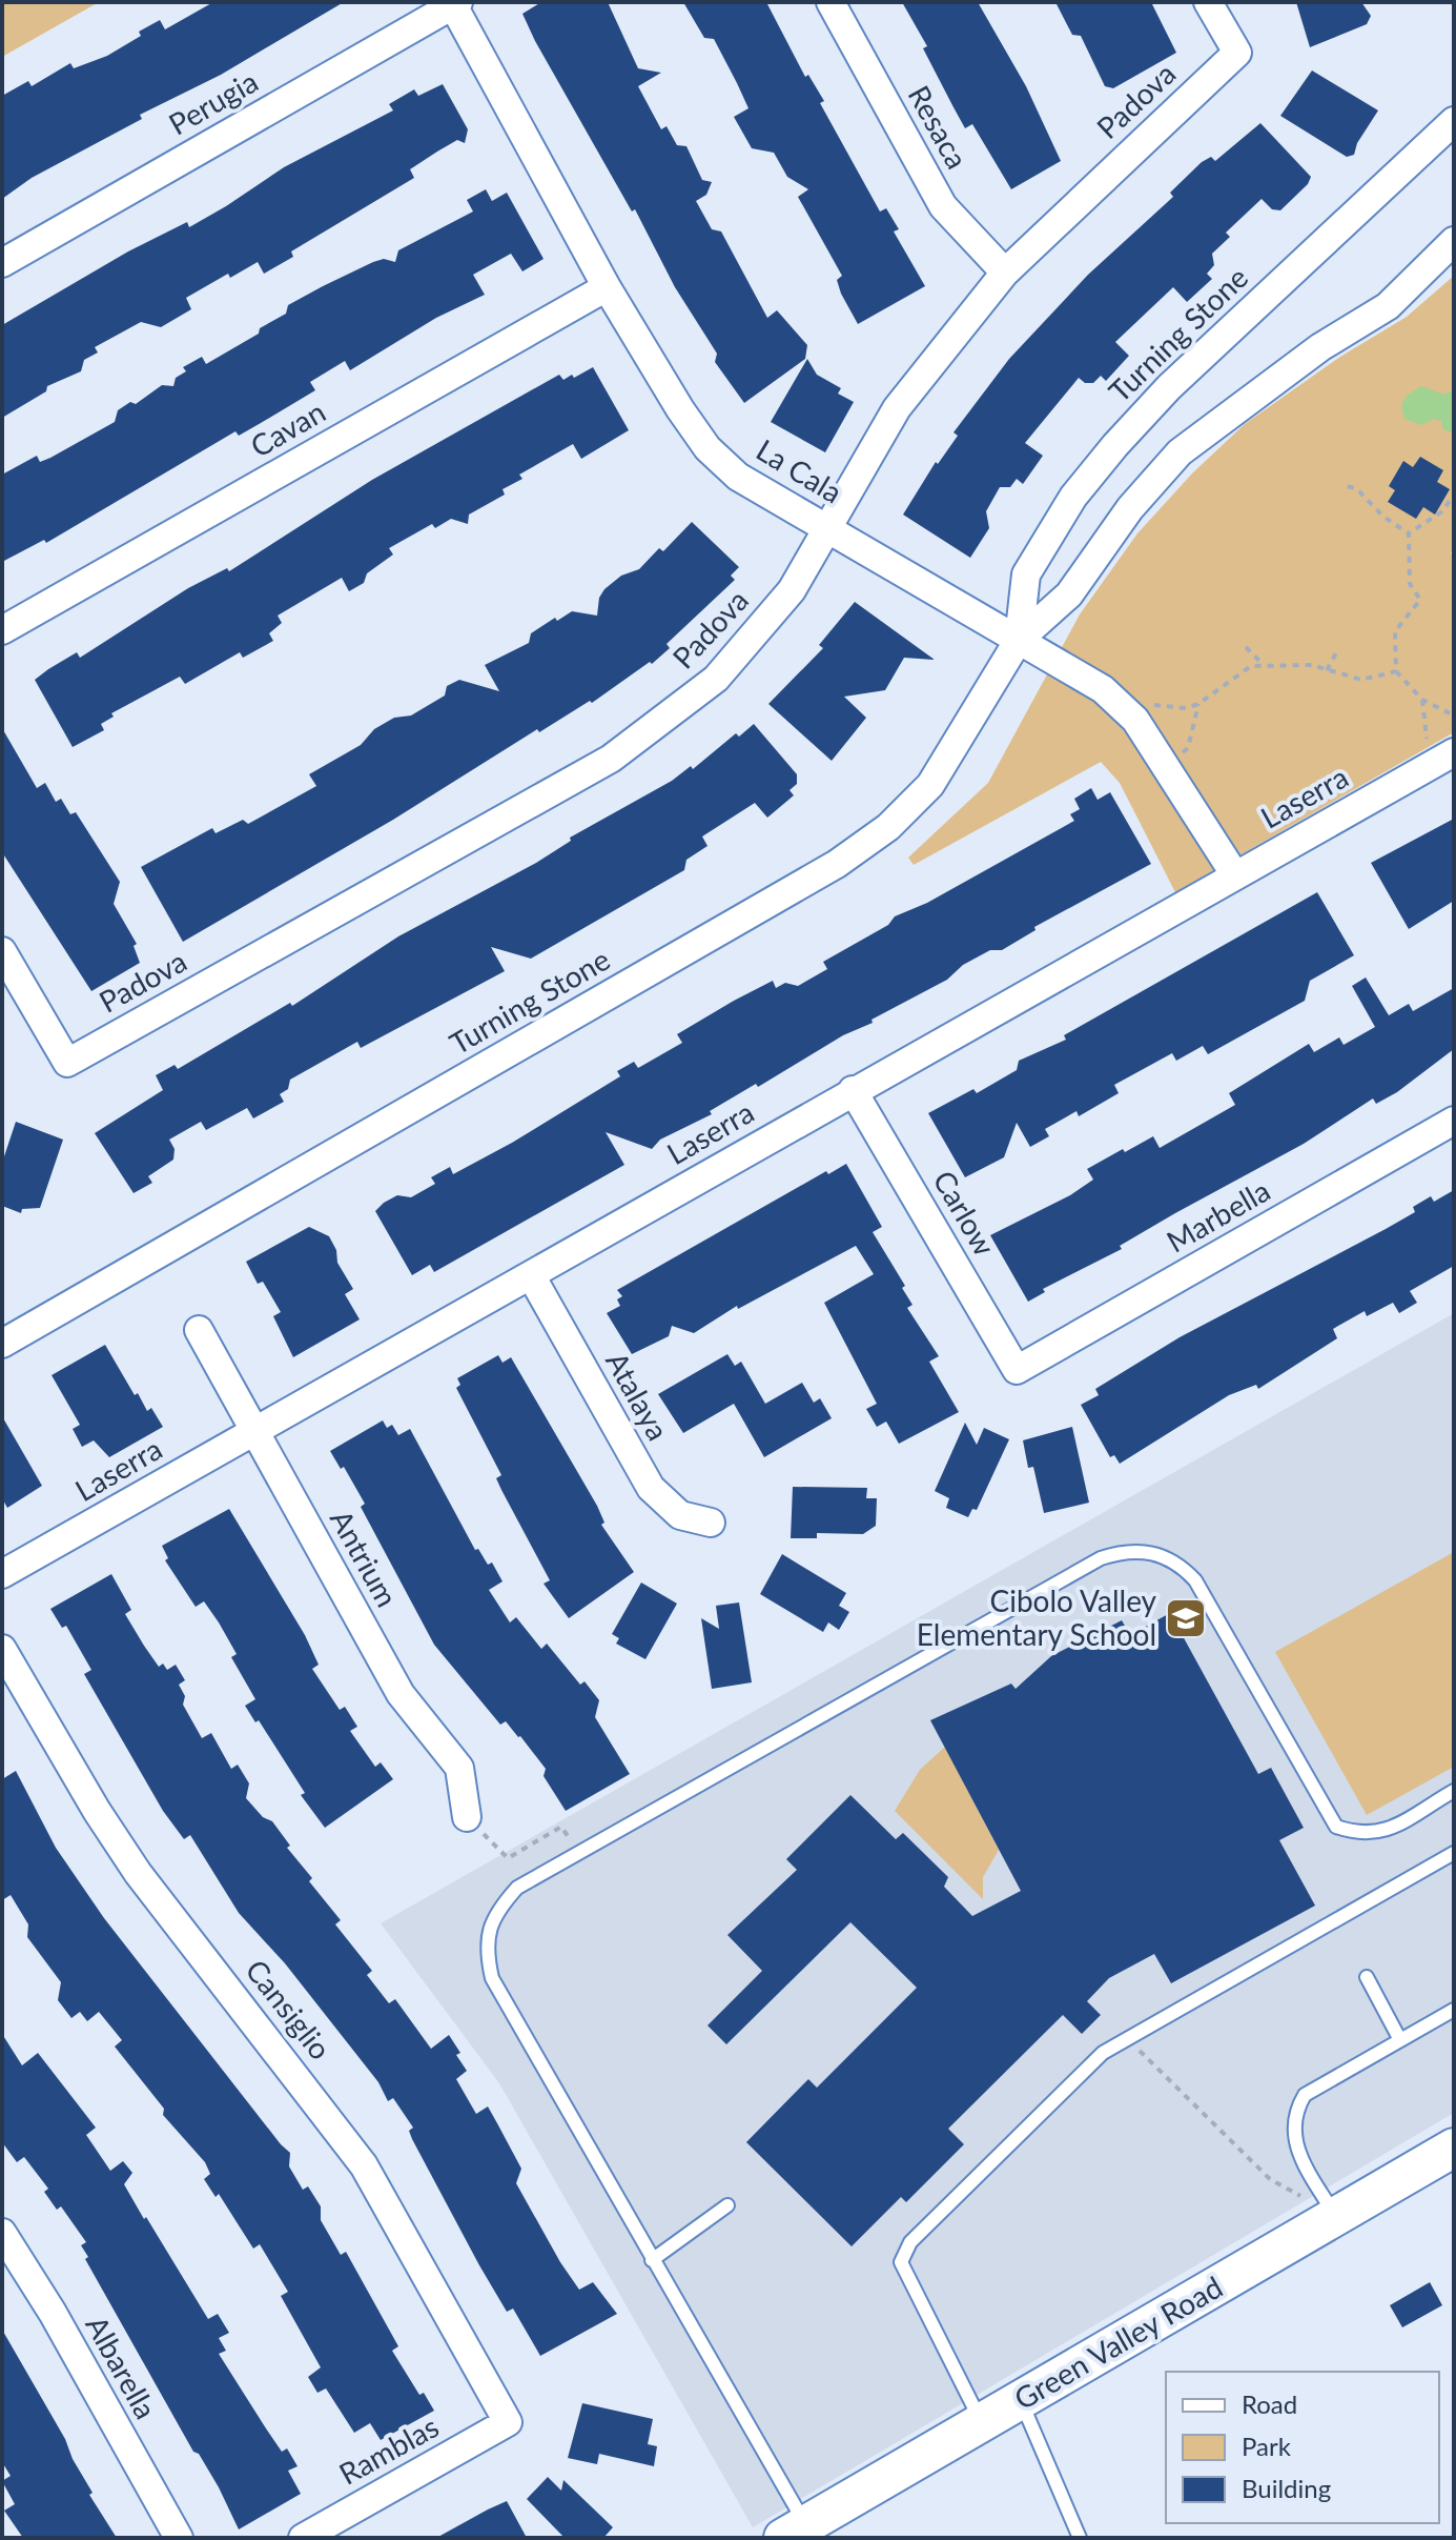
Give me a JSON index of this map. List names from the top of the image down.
{
  "streets": {
    "street": [
      "Padova",
      "Perugia",
      "Resaca",
      "Turning Stone",
      "Cavan",
      "La Cala",
      "Laserra",
      "Carlow",
      "Marbella",
      "Atalaya",
      "Antrium",
      "Cansiglio",
      "Green Valley Road",
      "Albarella",
      "Ramblas"
    ]
  },
  "crossings": [
    ["Padova", "Resaca"],
    ["Padova", "La Cala"],
    ["Perugia", "La Cala"],
    ["Turning Stone", "La Cala"],
    ["Cavan", "La Cala"],
    ["La Cala", "Laserra"],
    ["Laserra", "Carlow"],
    ["Laserra", "Atalaya"],
    ["Laserra", "Antrium"],
    ["Carlow", "Marbella"],
    ["Cansiglio", "Ramblas"]
  ],
  "places": {
    "school or university": ["Cibolo Valley Elementary School"]
  },
  "legend": ["Road", "Park", "Building"]
}
